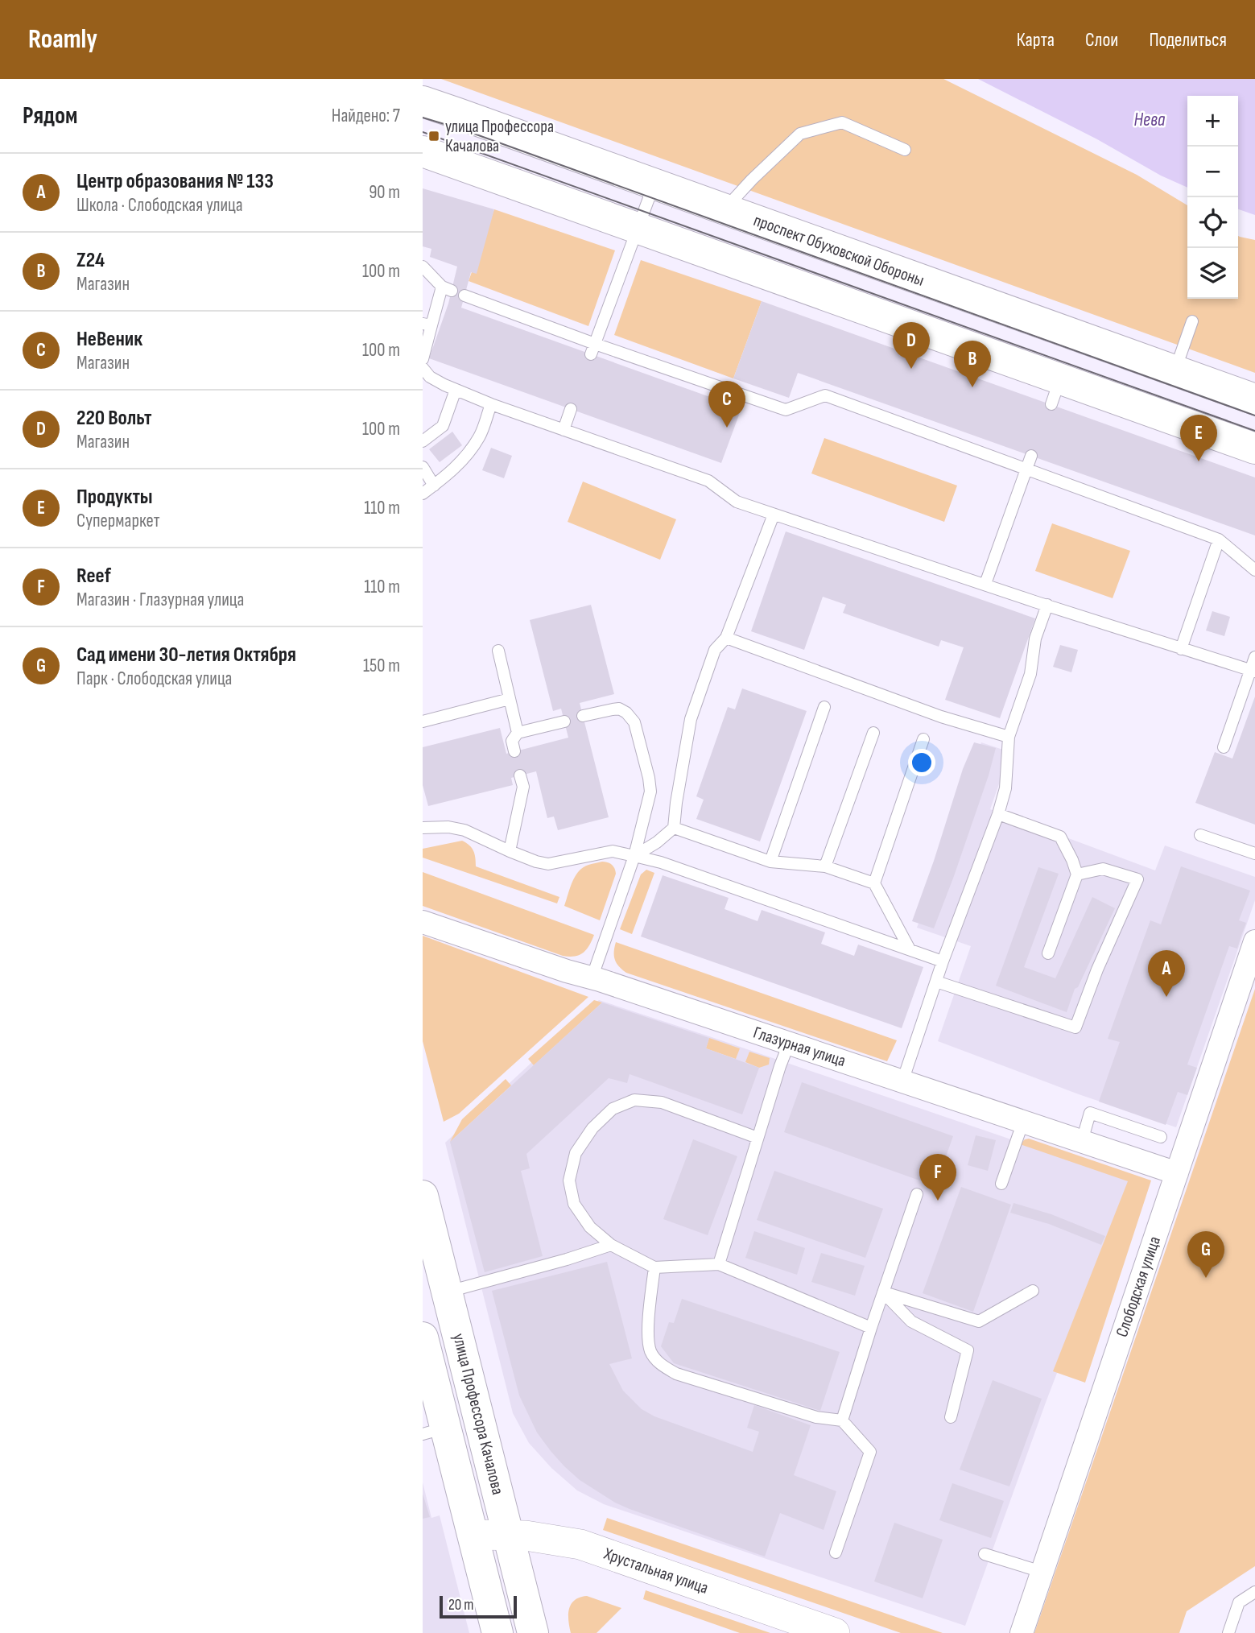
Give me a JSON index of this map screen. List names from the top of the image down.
{
  "streets": {
    "main road": ["проспект Обуховской Обороны", "улица Профессора Качалова"],
    "street": ["Глазурная улица", "Слободская улица", "Хрустальная улица"]
  },
  "crossings": [
    ["Глазурная улица", "Слободская улица"],
    ["улица Профессора Качалова", "Хрустальная улица"]
  ],
  "water": ["Нева"],
  "places": {
    "transit": ["улица Профессора Качалова"]
  },
  "scale_bar": "20 m",
  "page": {
    "header": "Roamly",
    "nav": ["Карта", "Слои", "Поделиться"],
    "heading": ["Рядом", "Найдено: 7"],
    "map_buttons": ["+", "−"],
    "list": [
      {
        "mark": "A",
        "name": "Центр образования № 133",
        "note": "Школа · Слободская улица",
        "value": "90 m"
      },
      {
        "mark": "B",
        "name": "Z24",
        "note": "Магазин",
        "value": "100 m"
      },
      {
        "mark": "C",
        "name": "НеВеник",
        "note": "Магазин",
        "value": "100 m"
      },
      {
        "mark": "D",
        "name": "220 Вольт",
        "note": "Магазин",
        "value": "100 m"
      },
      {
        "mark": "E",
        "name": "Продукты",
        "note": "Супермаркет",
        "value": "110 m"
      },
      {
        "mark": "F",
        "name": "Reef",
        "note": "Магазин · Глазурная улица",
        "value": "110 m"
      },
      {
        "mark": "G",
        "name": "Сад имени 30-летия Октября",
        "note": "Парк · Слободская улица",
        "value": "150 m"
      }
    ],
    "pins": [
      "D",
      "B",
      "C",
      "E",
      "A",
      "F",
      "G"
    ],
    "scale": "20 m"
  }
}
